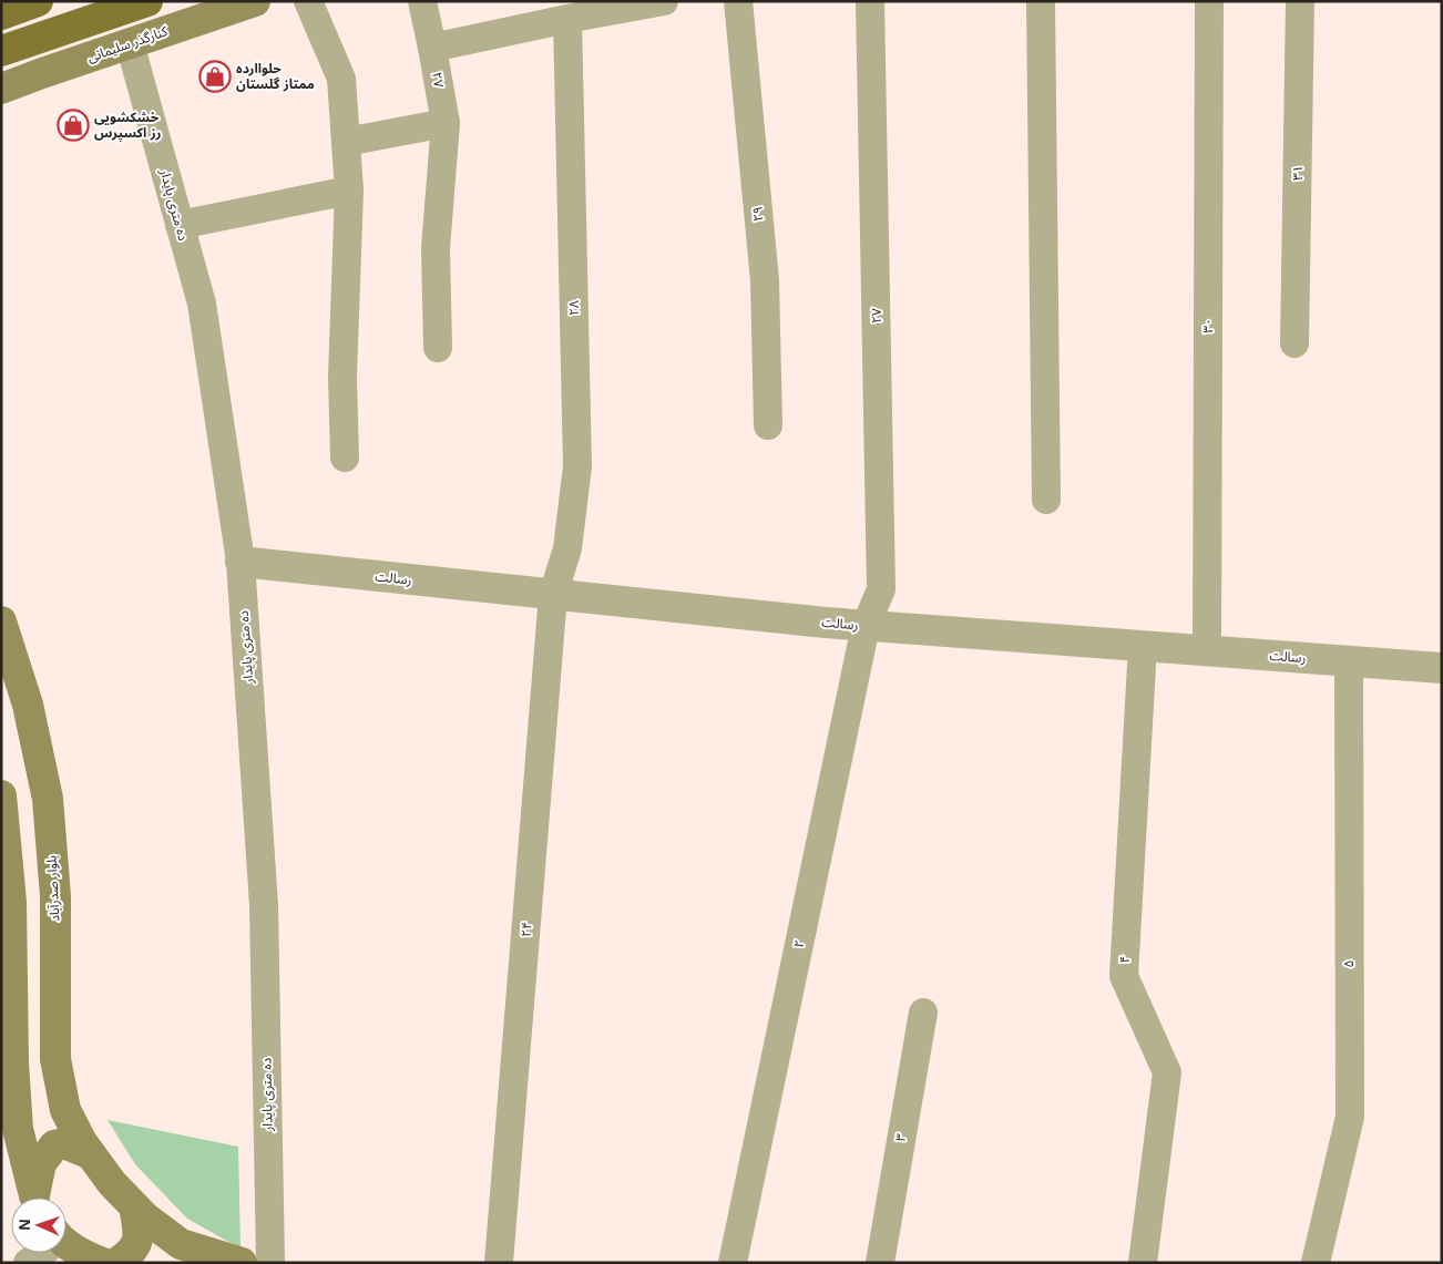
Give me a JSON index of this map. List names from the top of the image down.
{
  "streets": {
    "main road": ["کنارگذر سلیمانی", "بلوار صدرآباد"],
    "street": [
      "۲۷",
      "۳۱",
      "ده متری پایدار",
      "۲۹",
      "۲۸",
      "۳۰",
      "رسالت",
      "۲۴",
      "۲",
      "۴",
      "۵",
      "۳"
    ]
  },
  "crossings": [
    ["کنارگذر سلیمانی", "ده متری پایدار"],
    ["۲۷", "رسالت"],
    ["۲۷", "۲"],
    ["ده متری پایدار", "رسالت"],
    ["۲۸", "رسالت"],
    ["۲۸", "۲۴"],
    ["۳۰", "رسالت"],
    ["رسالت", "۲۴"],
    ["رسالت", "۲"],
    ["رسالت", "۴"],
    ["رسالت", "۵"]
  ],
  "places": {
    "shop": ["حلواارده ممتاز گلستان", "خشکشویی رز اکسپرس"]
  },
  "north": "left"
}
